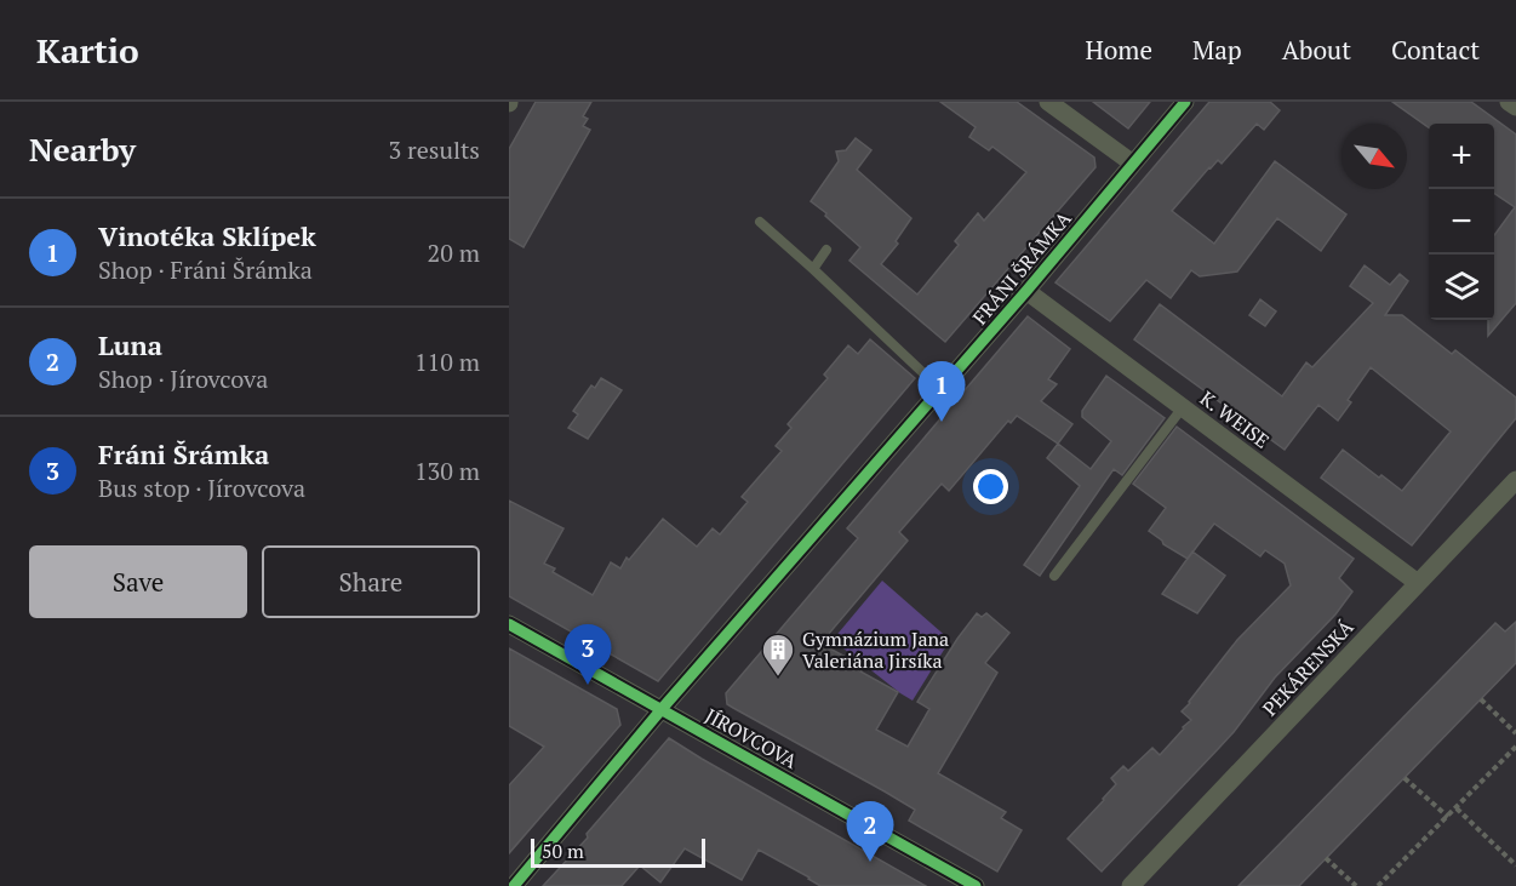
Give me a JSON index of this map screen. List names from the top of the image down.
{
  "streets": {
    "street": [
      "FRÁNI ŠRÁMKA",
      "K. WEISE",
      "PEKÁRENSKÁ",
      "JÍROVCOVA"
    ]
  },
  "crossings": [
    ["FRÁNI ŠRÁMKA", "K. WEISE"],
    ["FRÁNI ŠRÁMKA", "JÍROVCOVA"],
    ["K. WEISE", "PEKÁRENSKÁ"]
  ],
  "places": {
    "building": ["Gymnázium Jana Valeriána Jirsíka"]
  },
  "scale_bar": "50 m",
  "north": "bottom right",
  "page": {
    "header": "Kartio",
    "nav": [
      "Home",
      "Map",
      "About",
      "Contact"
    ],
    "heading": ["Nearby", "3 results"],
    "map_buttons": ["+", "−"],
    "list": [
      {
        "mark": "1",
        "name": "Vinotéka Sklípek",
        "note": "Shop · Fráni Šrámka",
        "value": "20 m"
      },
      {
        "mark": "2",
        "name": "Luna",
        "note": "Shop · Jírovcova",
        "value": "110 m"
      },
      {
        "mark": "3",
        "name": "Fráni Šrámka",
        "note": "Bus stop · Jírovcova",
        "value": "130 m"
      }
    ],
    "pins": ["1", "3", "2"],
    "buttons": ["Save", "Share"],
    "scale": "50 m"
  }
}
